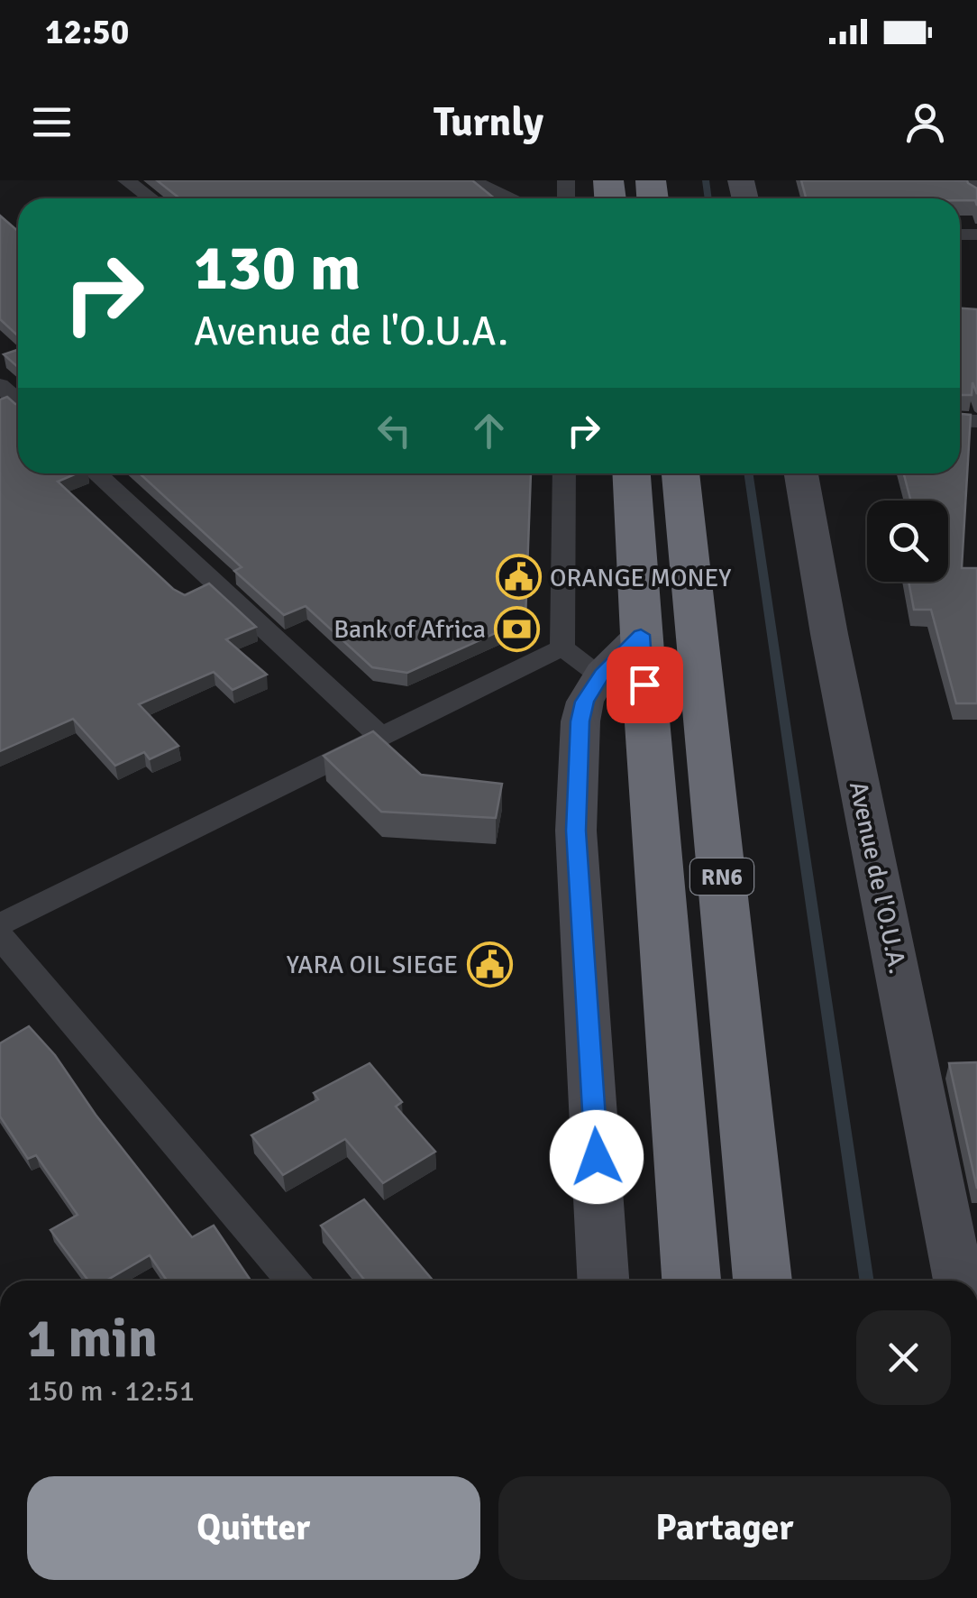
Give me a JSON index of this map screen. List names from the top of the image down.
{
  "streets": {
    "highway": ["RN6"],
    "street": ["Avenue de l'O.U.A."]
  },
  "places": {
    "public building": ["ORANGE MONEY", "YARA OIL SIEGE"],
    "bank": ["Bank of Africa"]
  },
  "page": {
    "status": "12:50",
    "header": "Turnly",
    "turn": ["130 m", "Avenue de l'O.U.A."],
    "heading": ["1 min", "150 m · 12:51"],
    "buttons": ["Quitter", "Partager"]
  }
}
